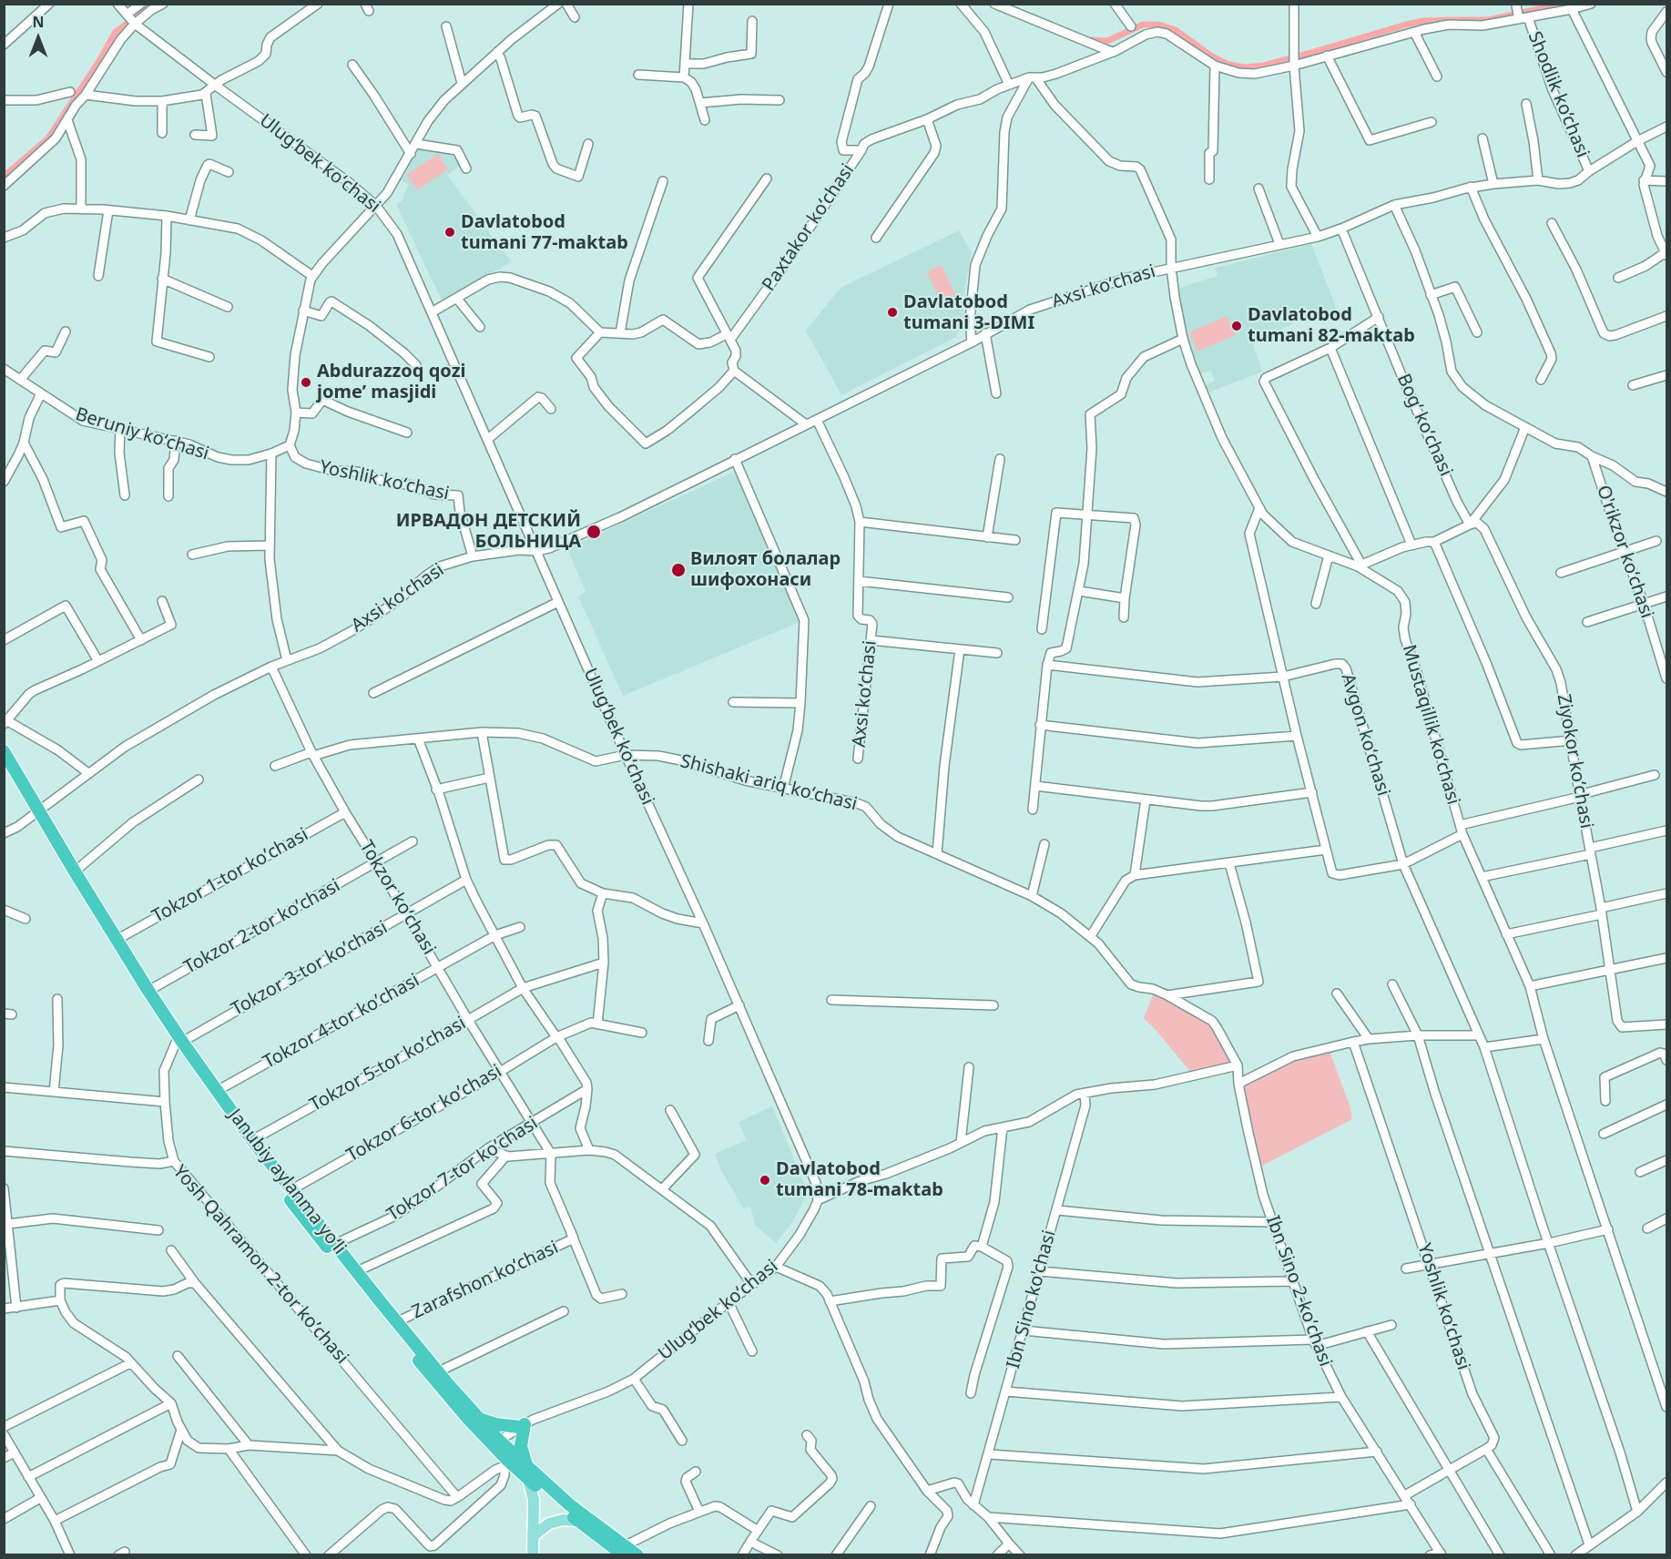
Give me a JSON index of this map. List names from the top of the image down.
{
  "streets": {
    "highway": ["Janubiy aylanma yoʻli"],
    "street": [
      "Shodlik ko‘chasi",
      "Ulugʻbek koʻchasi",
      "Paxtakor koʻchasi",
      "Axsi koʻchasi",
      "Bogʻ koʻchasi",
      "Beruniy koʻchasi",
      "Yoshlik koʻchasi",
      "O'rikzor koʻchasi",
      "Mustaqillik koʻchasi",
      "Avgon koʻchasi",
      "Ziyokor koʻchasi",
      "Shishaki ariq koʻchasi",
      "Tokzor 1-tor koʼchasi",
      "Tokzor koʻchasi",
      "Tokzor 2-tor koʼchasi",
      "Tokzor 3-tor koʼchasi",
      "Tokzor 4-tor koʼchasi",
      "Tokzor 5-tor koʼchasi",
      "Tokzor 6-tor koʼchasi",
      "Tokzor 7-tor koʼchasi",
      "Yosh Qahramon 2-tor koʼchasi",
      "Zarafshon koʻchasi",
      "Ibn Sino 2-koʼchasi",
      "Ibn Sino ko'chasi"
    ]
  },
  "crossings": [
    ["Shodlik ko‘chasi", "Axsi koʻchasi"],
    ["Ulugʻbek koʻchasi", "Axsi koʻchasi"],
    ["Ulugʻbek koʻchasi", "Shishaki ariq koʻchasi"],
    ["Ulugʻbek koʻchasi", "Janubiy aylanma yoʻli"],
    ["Axsi koʻchasi", "Bogʻ koʻchasi"],
    ["Axsi koʻchasi", "Yoshlik koʻchasi"],
    ["Axsi koʻchasi", "Mustaqillik koʻchasi"],
    ["Axsi koʻchasi", "Tokzor koʻchasi"],
    ["Axsi koʻchasi", "Janubiy aylanma yoʻli"],
    ["Bogʻ koʻchasi", "Ziyokor koʻchasi"],
    ["Beruniy koʻchasi", "Yoshlik koʻchasi"],
    ["Shishaki ariq koʻchasi", "Tokzor koʻchasi"],
    ["Shishaki ariq koʻchasi", "Ibn Sino 2-koʼchasi"],
    ["Tokzor 1-tor koʼchasi", "Tokzor koʻchasi"],
    ["Tokzor 1-tor koʼchasi", "Janubiy aylanma yoʻli"],
    ["Tokzor koʻchasi", "Tokzor 2-tor koʼchasi"],
    ["Tokzor koʻchasi", "Tokzor 3-tor koʼchasi"],
    ["Tokzor koʻchasi", "Tokzor 4-tor koʼchasi"],
    ["Tokzor koʻchasi", "Tokzor 5-tor koʼchasi"],
    ["Tokzor koʻchasi", "Tokzor 6-tor koʼchasi"],
    ["Tokzor koʻchasi", "Tokzor 7-tor koʼchasi"],
    ["Tokzor 2-tor koʼchasi", "Janubiy aylanma yoʻli"],
    ["Tokzor 3-tor koʼchasi", "Janubiy aylanma yoʻli"],
    ["Tokzor 4-tor koʼchasi", "Janubiy aylanma yoʻli"],
    ["Tokzor 5-tor koʼchasi", "Janubiy aylanma yoʻli"],
    ["Tokzor 6-tor koʼchasi", "Janubiy aylanma yoʻli"],
    ["Tokzor 7-tor koʼchasi", "Janubiy aylanma yoʻli"],
    ["Janubiy aylanma yoʻli", "Zarafshon koʻchasi"]
  ],
  "places": [
    "Davlatobod tumani 77-maktab",
    "Davlatobod tumani 3-DIMI",
    "Davlatobod tumani 82-maktab",
    "Abdurazzoq qozi jome’ masjidi",
    "ИРВАДОН ДЕТСКИЙ БОЛЬНИЦА",
    "Вилоят болалар шифохонаси",
    "Davlatobod tumani 78-maktab"
  ],
  "north": "top"
}
